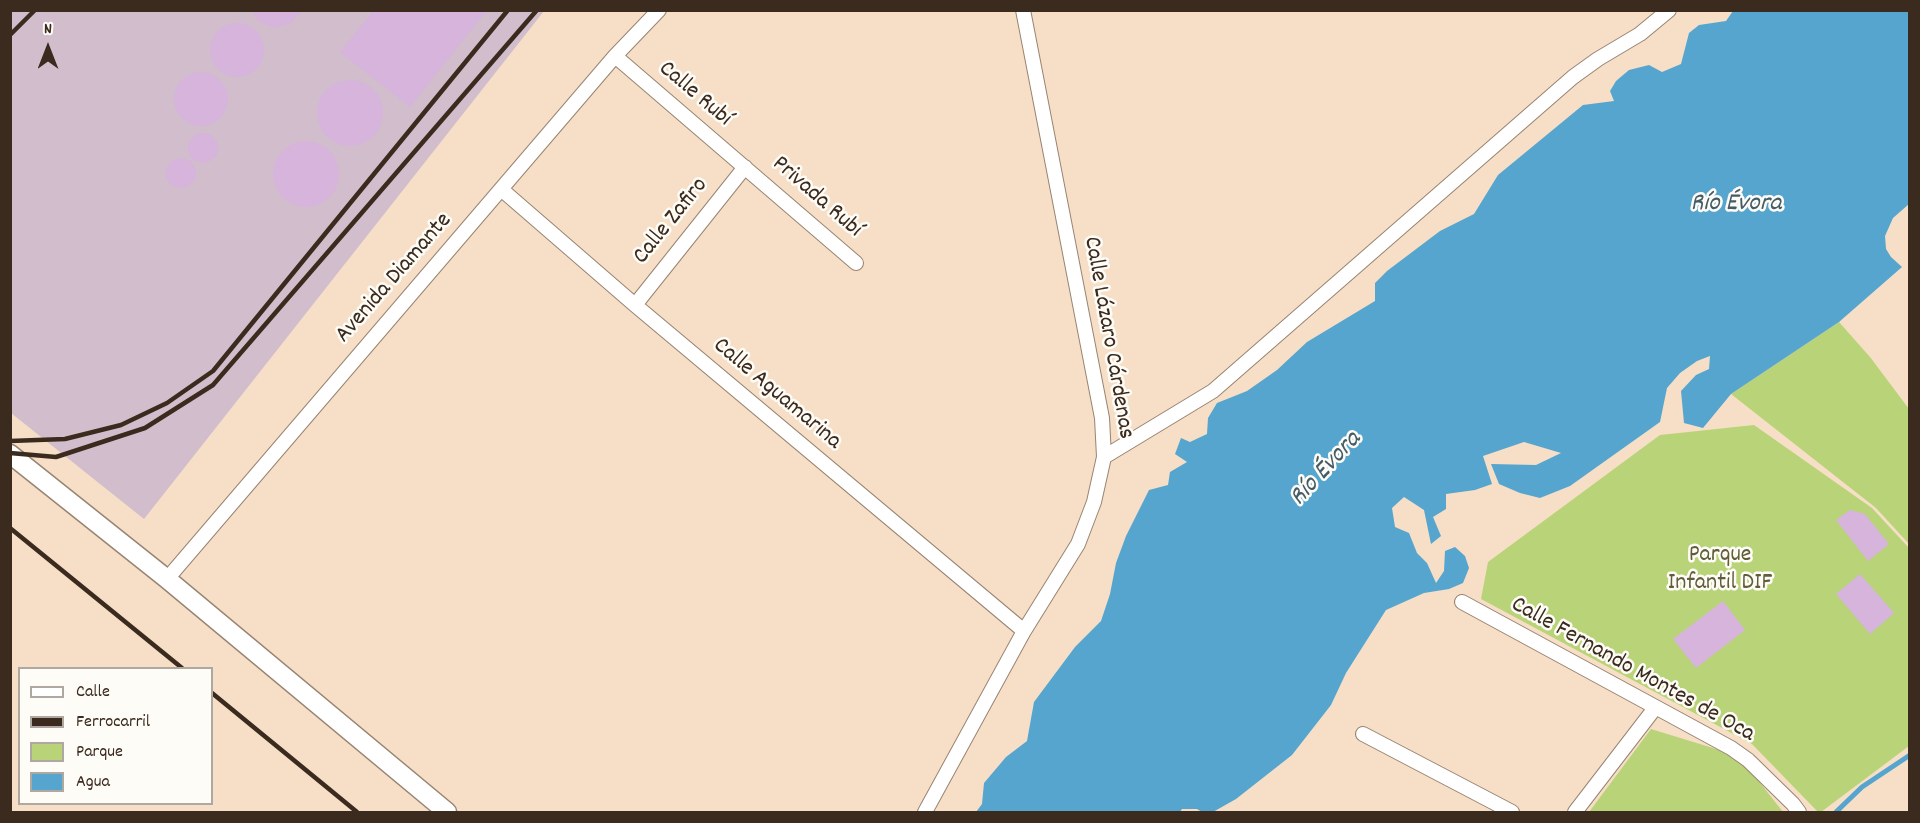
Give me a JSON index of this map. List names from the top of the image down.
{
  "streets": {
    "street": [
      "Calle Rubí",
      "Privada Rubí",
      "Calle Zafiro",
      "Avenida Diamante",
      "Calle Lázaro Cárdenas",
      "Calle Aguamarina",
      "Calle Fernando Montes de Oca"
    ]
  },
  "crossings": [
    ["Calle Rubí", "Privada Rubí"],
    ["Calle Rubí", "Calle Zafiro"],
    ["Calle Rubí", "Avenida Diamante"],
    ["Privada Rubí", "Calle Zafiro"],
    ["Calle Zafiro", "Calle Aguamarina"],
    ["Avenida Diamante", "Calle Aguamarina"],
    ["Calle Lázaro Cárdenas", "Calle Aguamarina"]
  ],
  "water": ["Río Évora"],
  "parks": ["Parque Infantil DIF"],
  "legend": [
    "Calle",
    "Ferrocarril",
    "Parque",
    "Agua"
  ],
  "north": "top"
}
